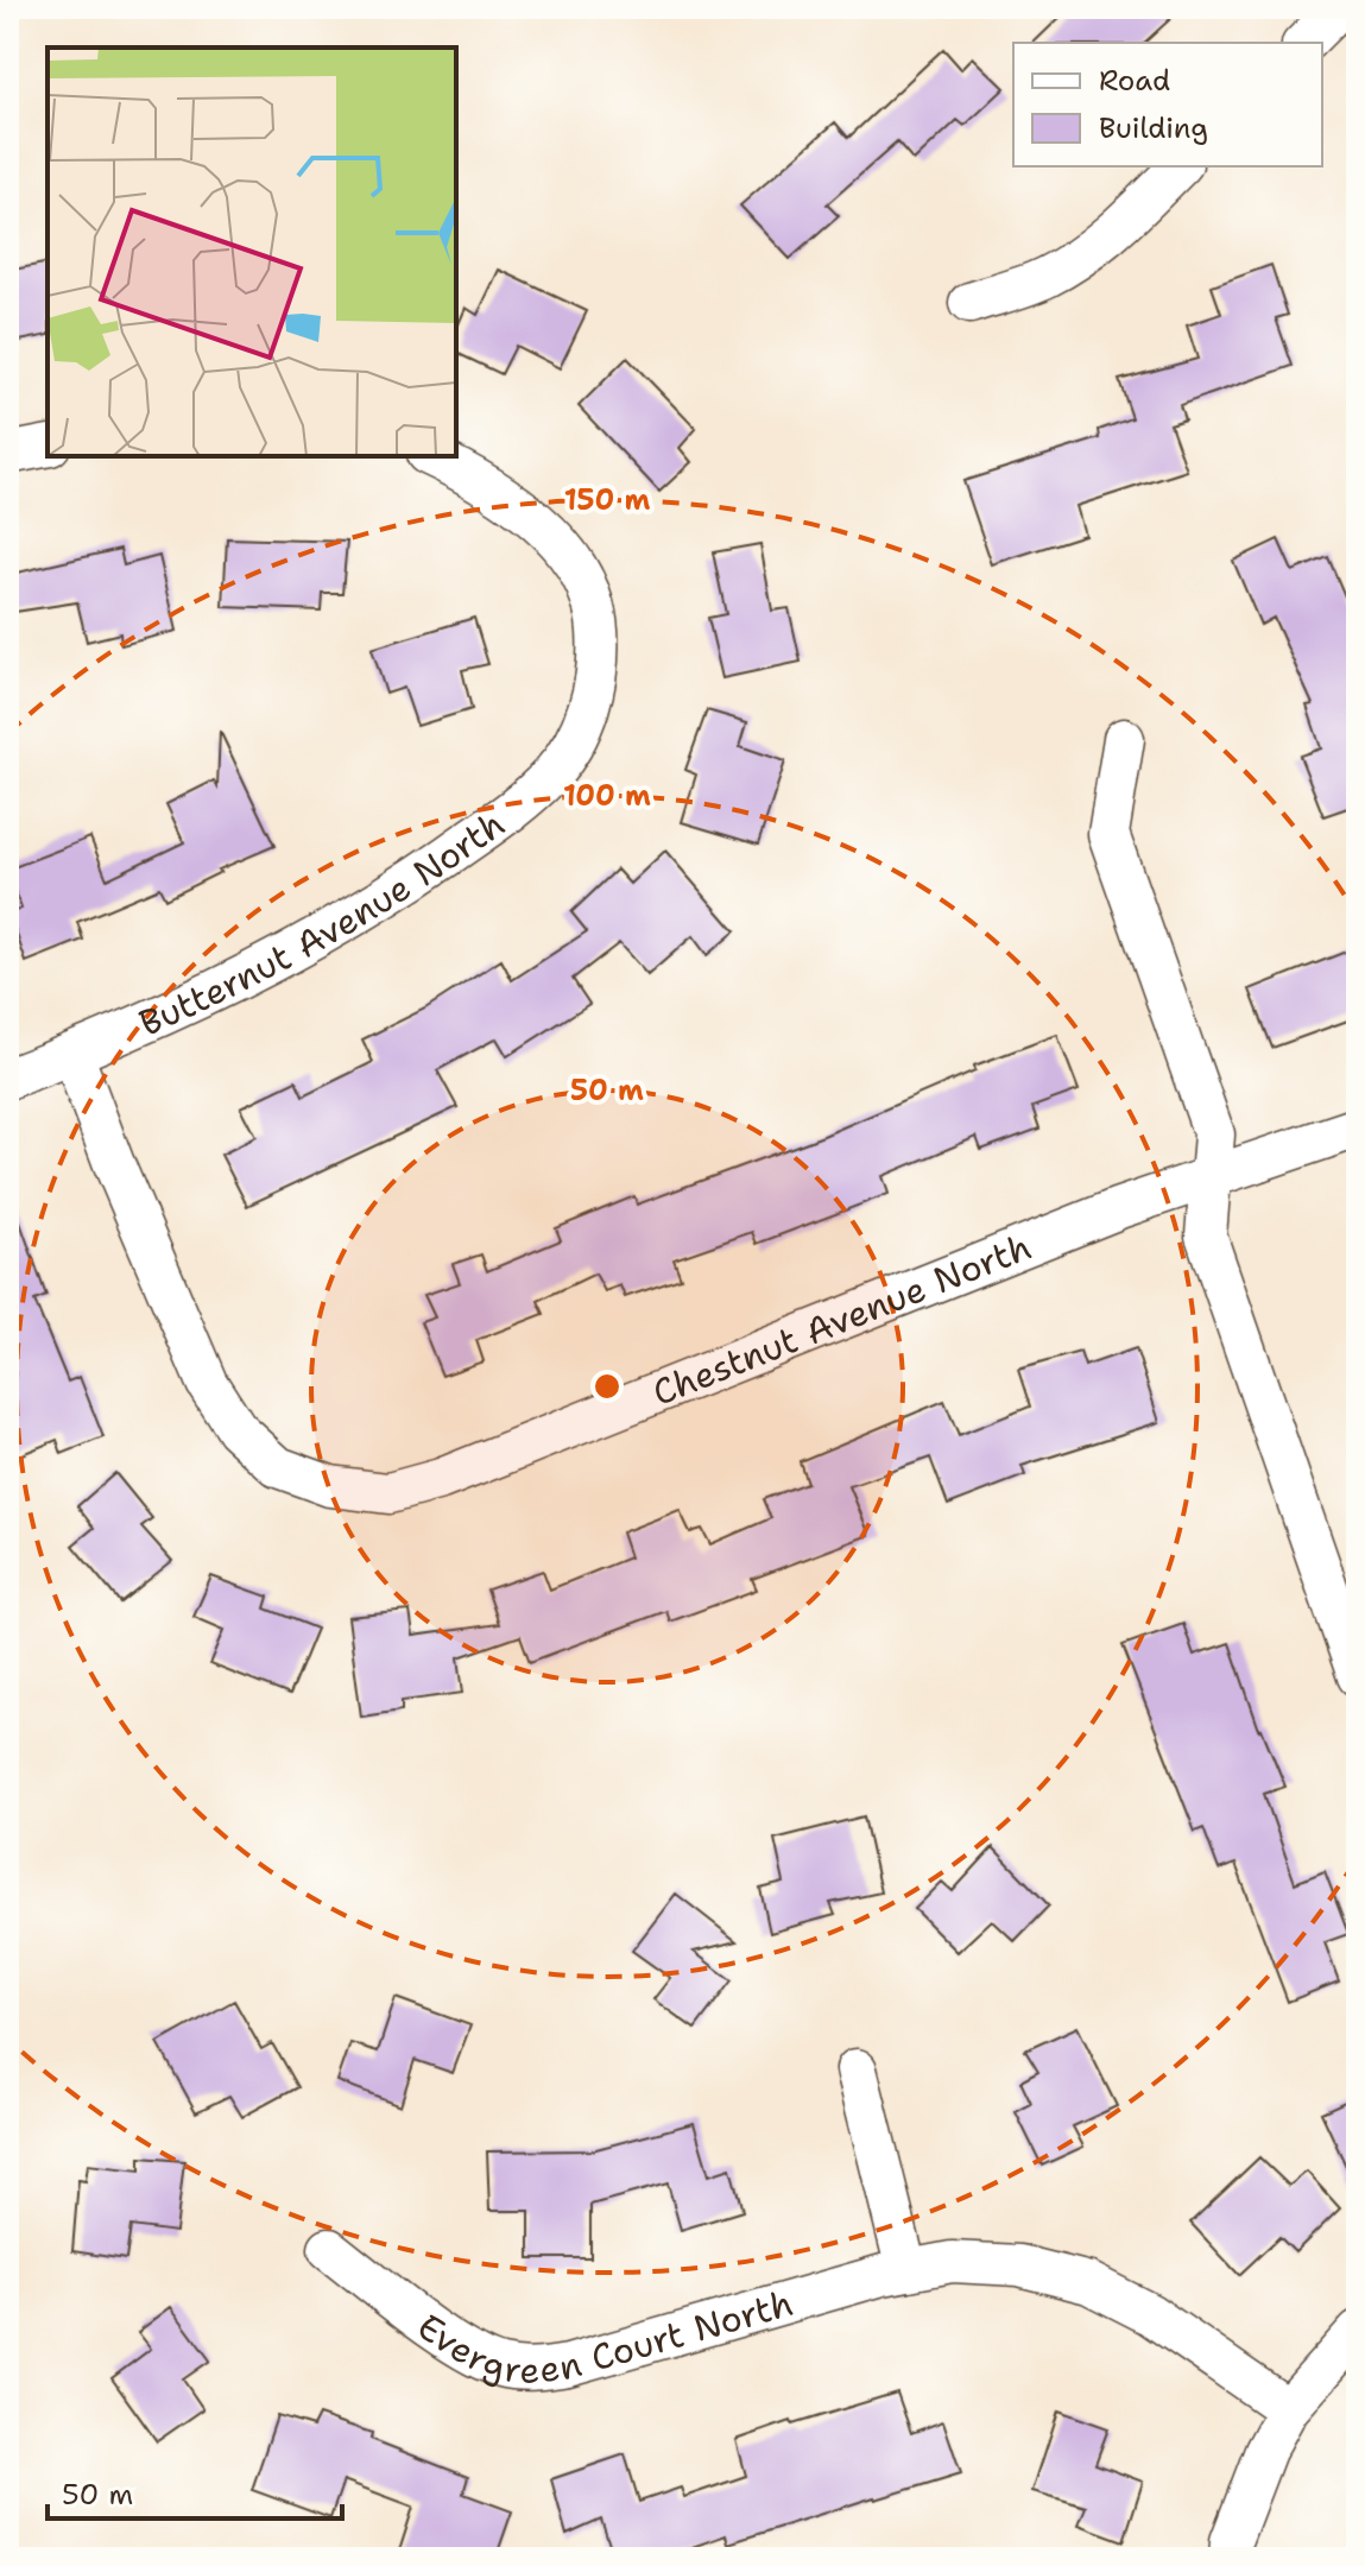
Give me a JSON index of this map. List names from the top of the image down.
{
  "streets": {
    "street": ["Butternut Avenue North", "Chestnut Avenue North", "Evergreen Court North"]
  },
  "crossings": [
    ["Butternut Avenue North", "Chestnut Avenue North"]
  ],
  "legend": ["Road", "Building"],
  "scale_bar": "50 m",
  "rings": ["150 m", "100 m", "50 m"]
}
